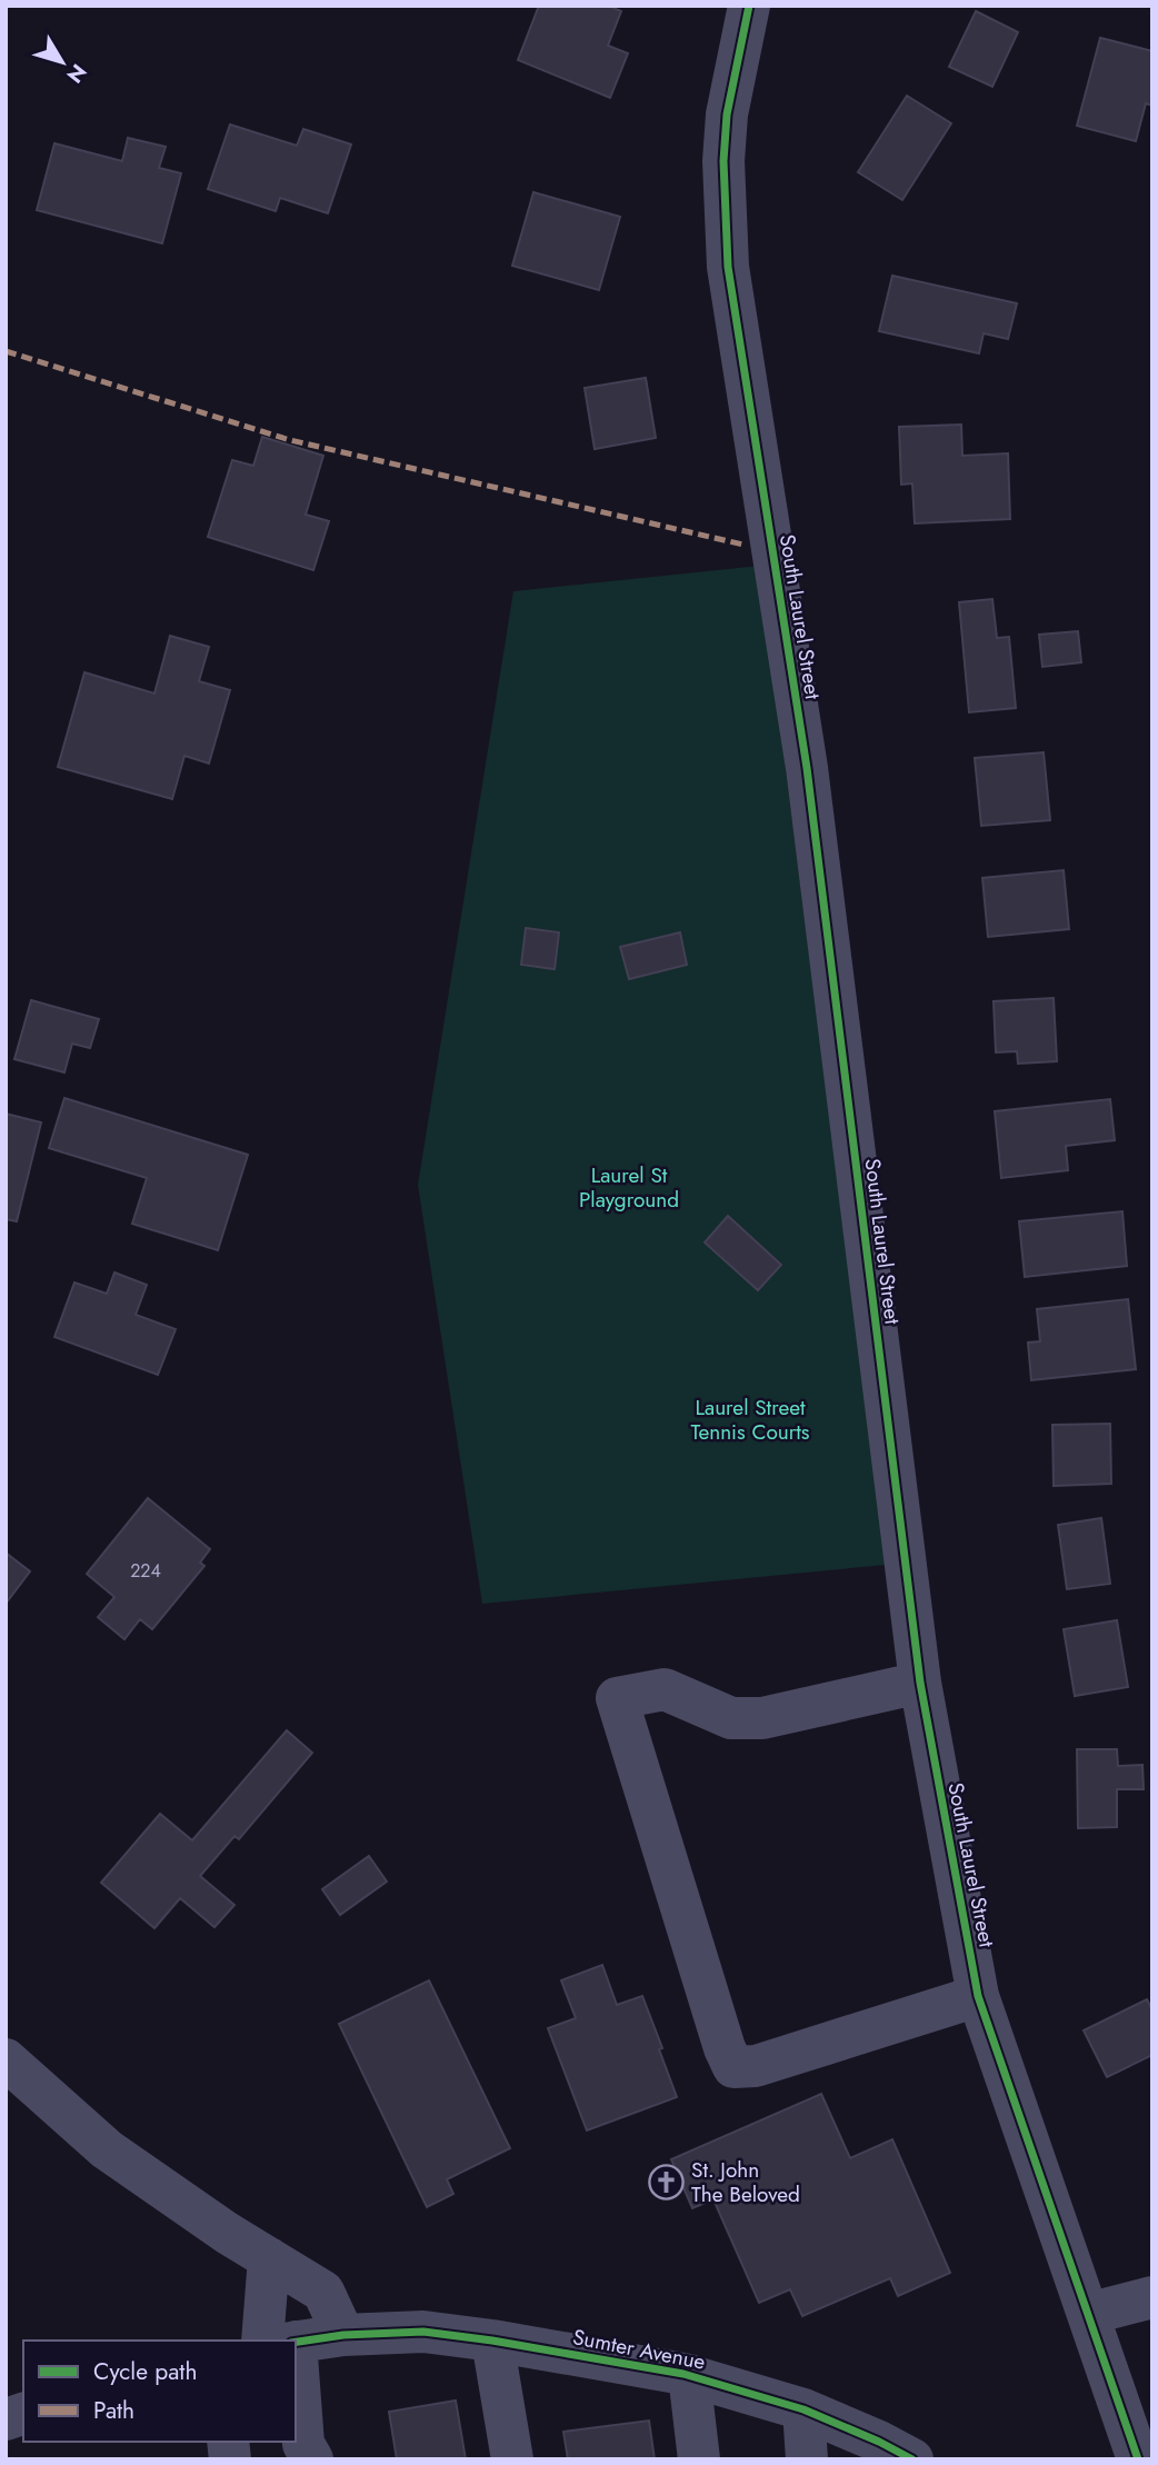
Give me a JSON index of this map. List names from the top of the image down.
{
  "streets": {
    "street": ["South Laurel Street", "Sumter Avenue"]
  },
  "parks": ["Laurel St Playground", "Laurel Street Tennis Courts"],
  "places": {
    "church": ["St. John The Beloved"]
  },
  "house_numbers": ["224"],
  "legend": ["Cycle path", "Path"],
  "north": "bottom right"
}
